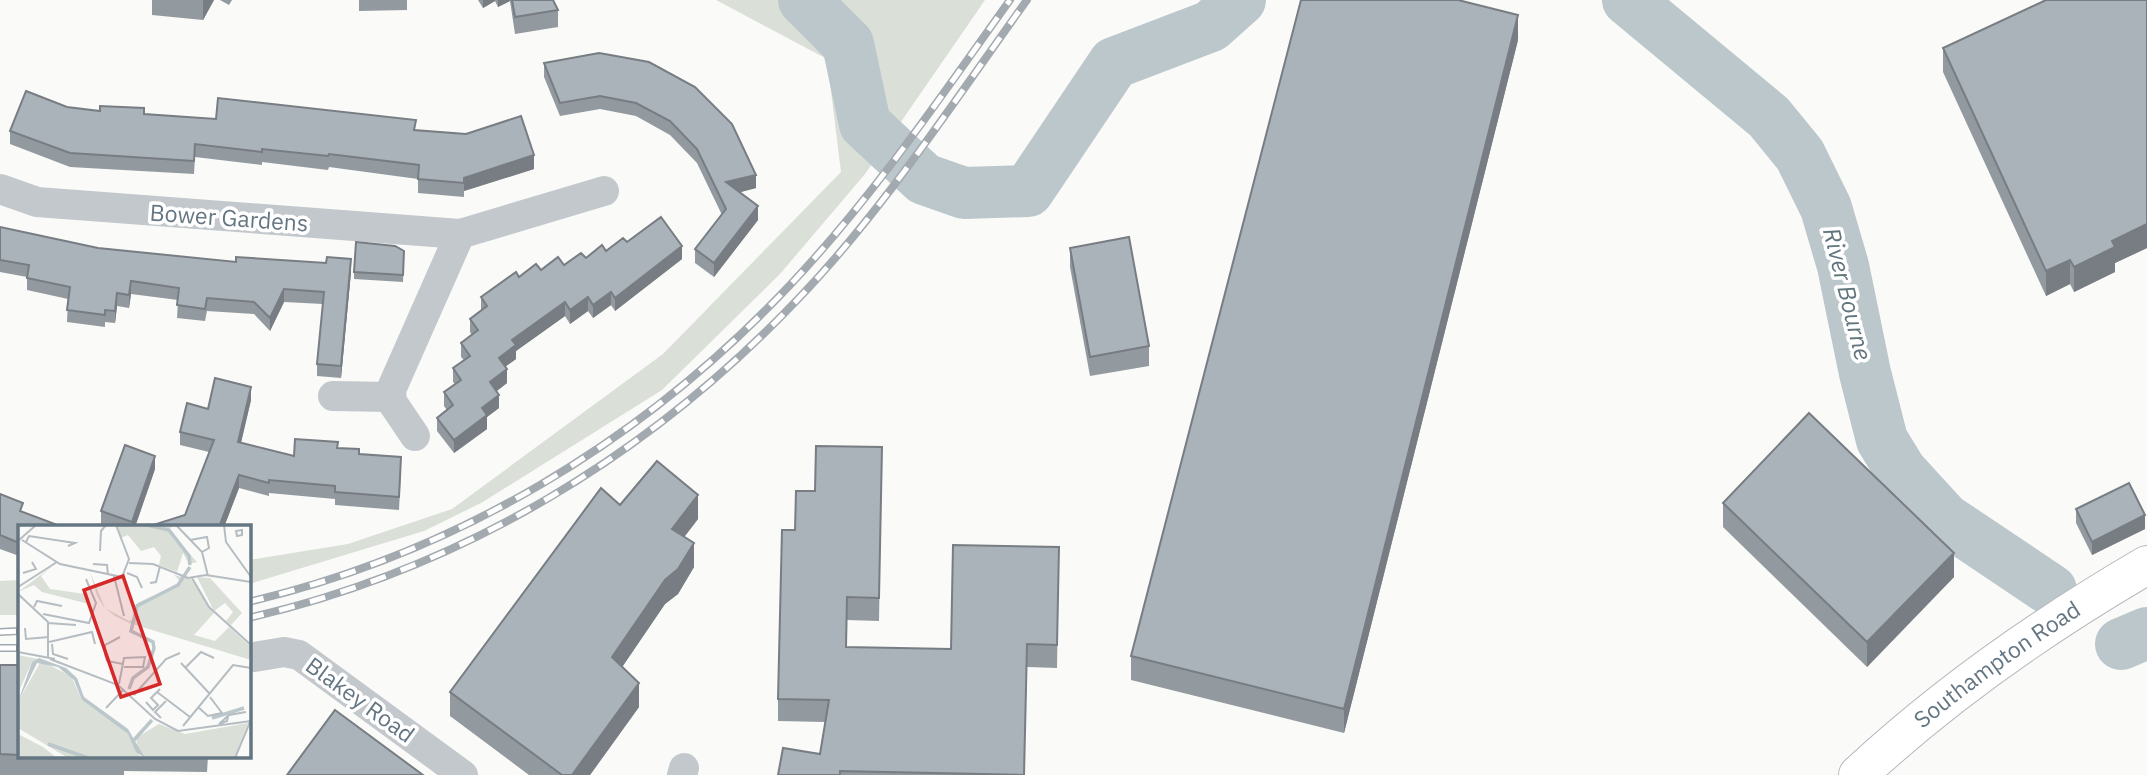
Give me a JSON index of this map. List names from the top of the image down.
{
  "streets": {
    "highway": ["Southampton Road"],
    "street": ["Bower Gardens", "Blakey Road"]
  },
  "water": ["River Bourne"]
}
